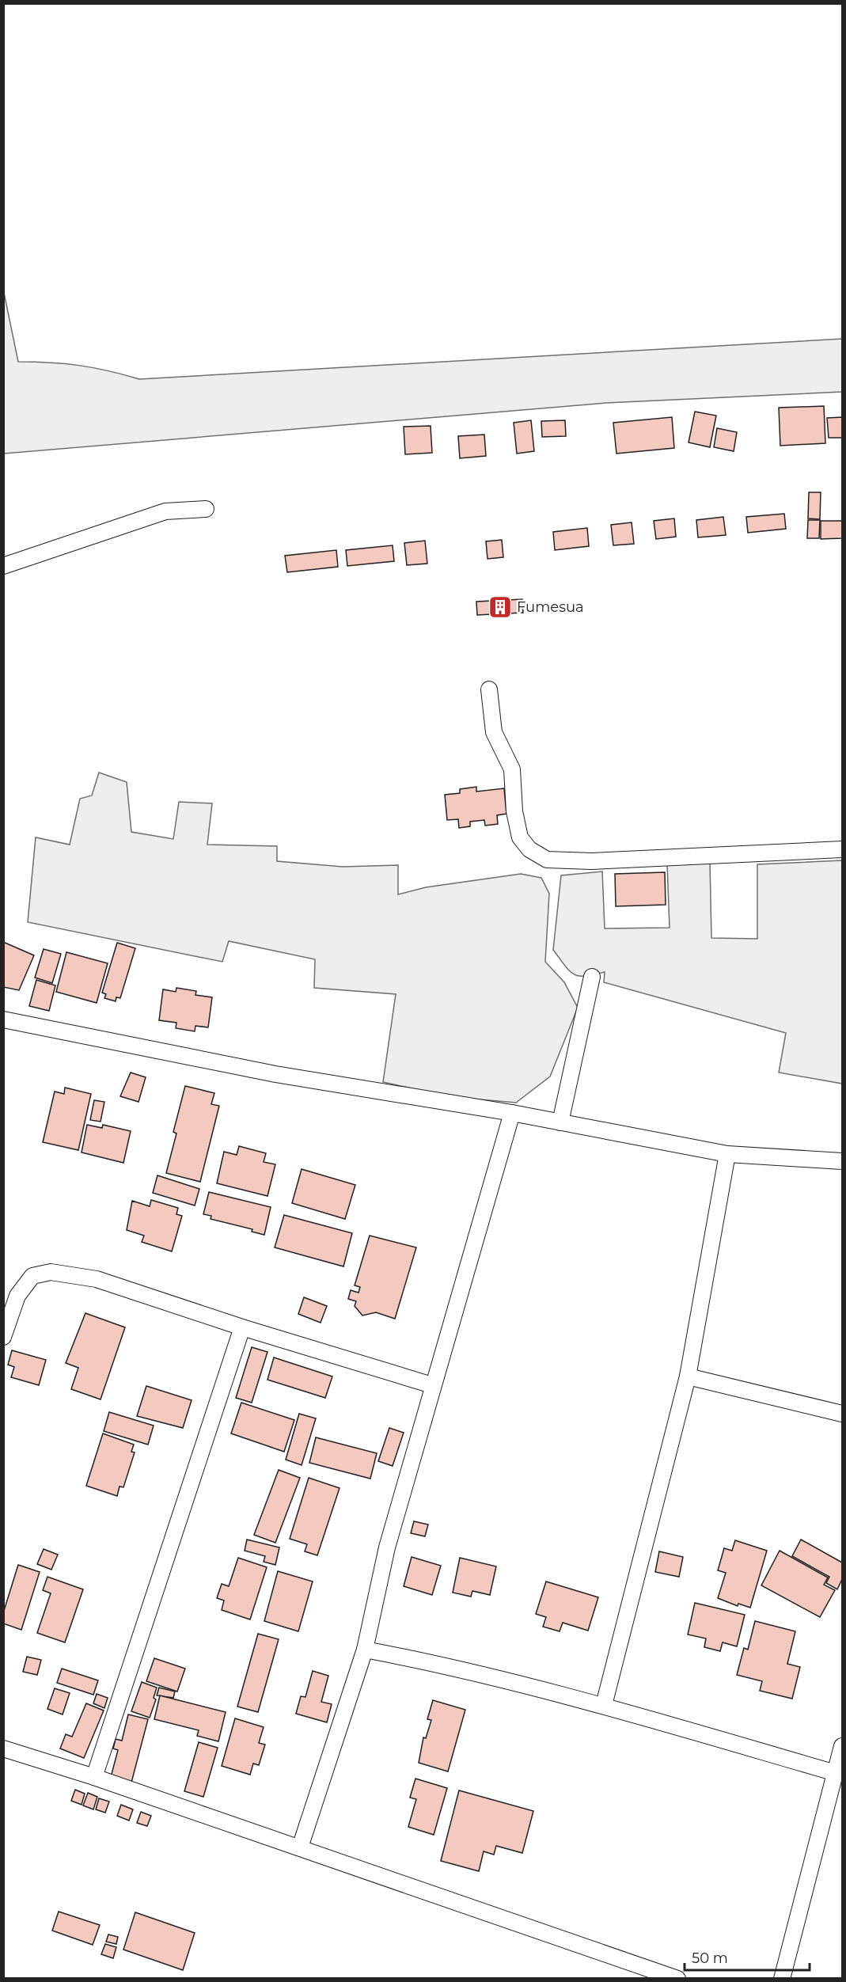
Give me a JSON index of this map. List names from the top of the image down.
{
  "places": {
    "building": ["Fumesua"]
  },
  "scale_bar": "50 m"
}
